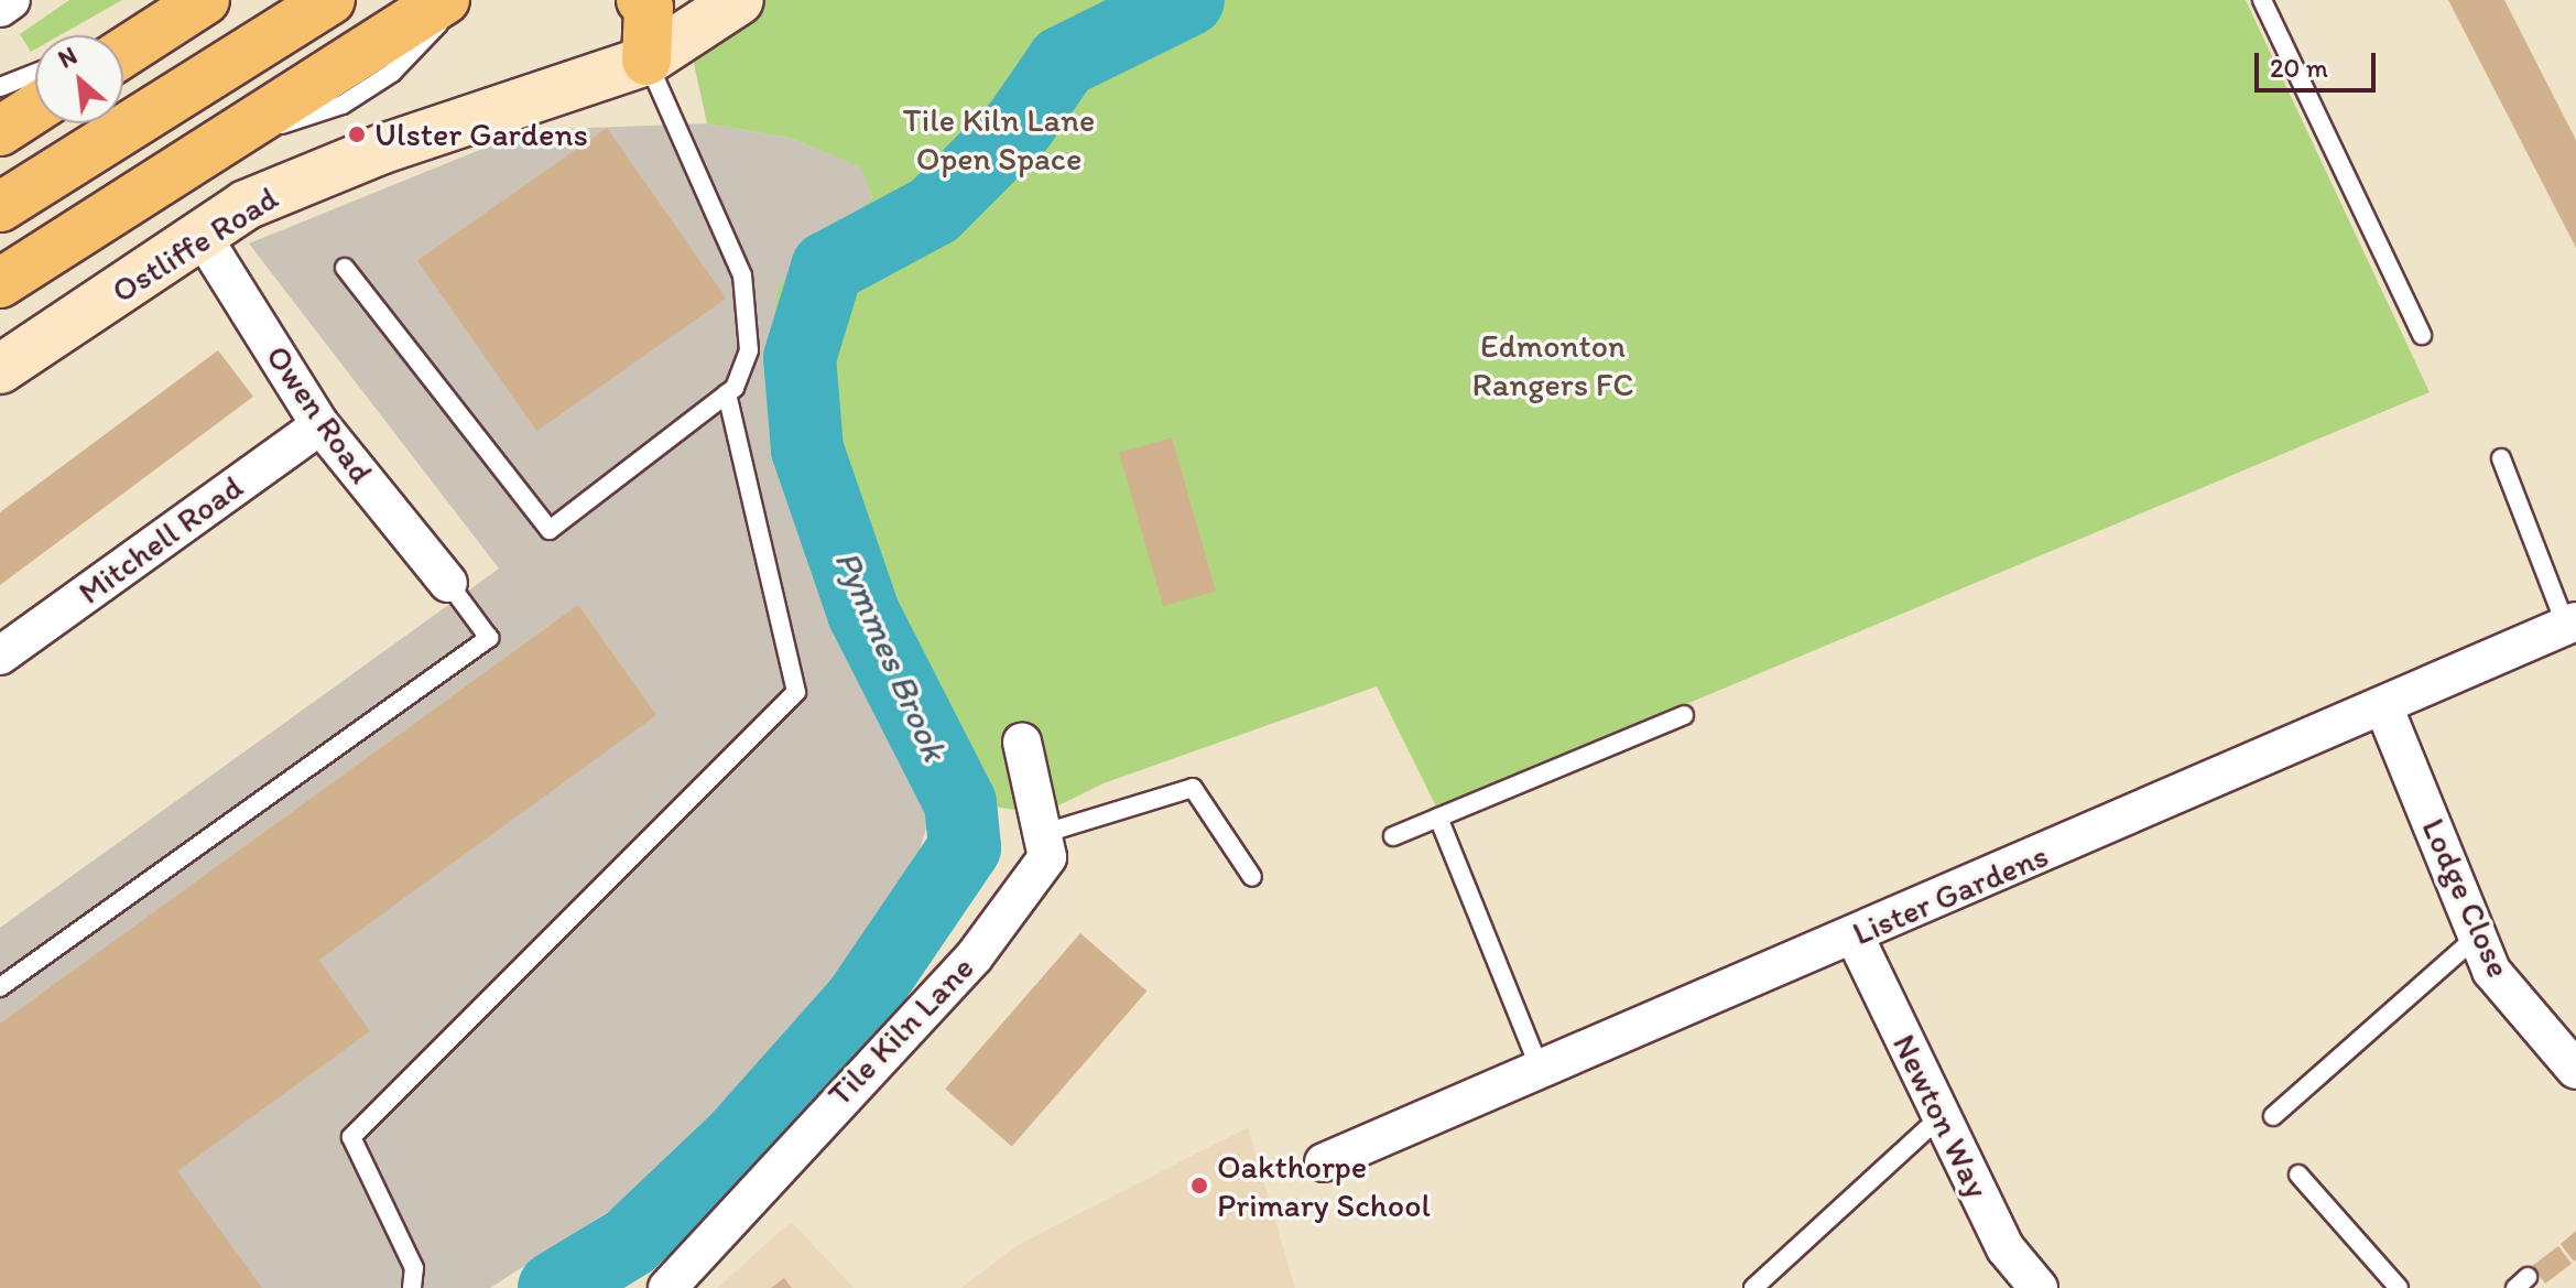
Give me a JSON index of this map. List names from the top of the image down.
{
  "streets": {
    "street": [
      "Ostliffe Road",
      "Owen Road",
      "Mitchell Road",
      "Lister Gardens",
      "Lodge Close",
      "Tile Kiln Lane",
      "Newton Way"
    ]
  },
  "crossings": [
    ["Ostliffe Road", "Owen Road"],
    ["Owen Road", "Mitchell Road"],
    ["Lister Gardens", "Lodge Close"],
    ["Lister Gardens", "Newton Way"]
  ],
  "water": ["Pymmes Brook"],
  "parks": ["Tile Kiln Lane Open Space", "Edmonton Rangers FC"],
  "places": ["Ulster Gardens", "Oakthorpe Primary School"],
  "scale_bar": "20 m",
  "north": "top left"
}
